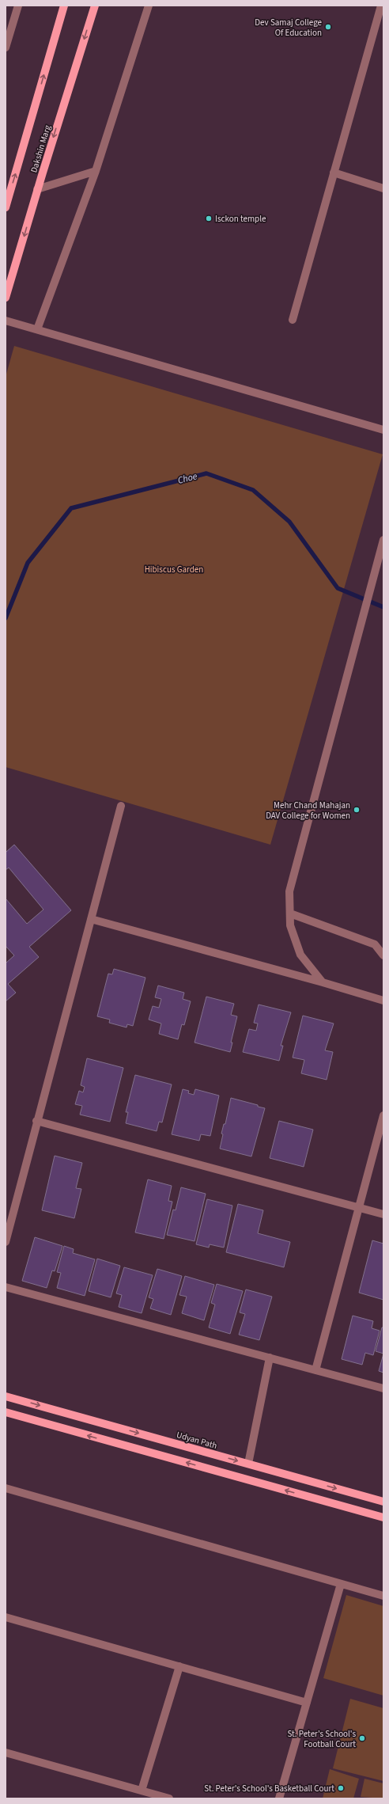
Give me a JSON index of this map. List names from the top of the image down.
{
  "streets": {
    "main road": ["Dakshin Marg", "Udyan Path"]
  },
  "water": ["Choe"],
  "parks": ["Hibiscus Garden"],
  "places": [
    "Dev Samaj College Of Education",
    "Isckon temple",
    "Mehr Chand Mahajan DAV College for Women",
    "St. Peter's School's Football Court",
    "St. Peter's School's Basketball Court"
  ]
}
